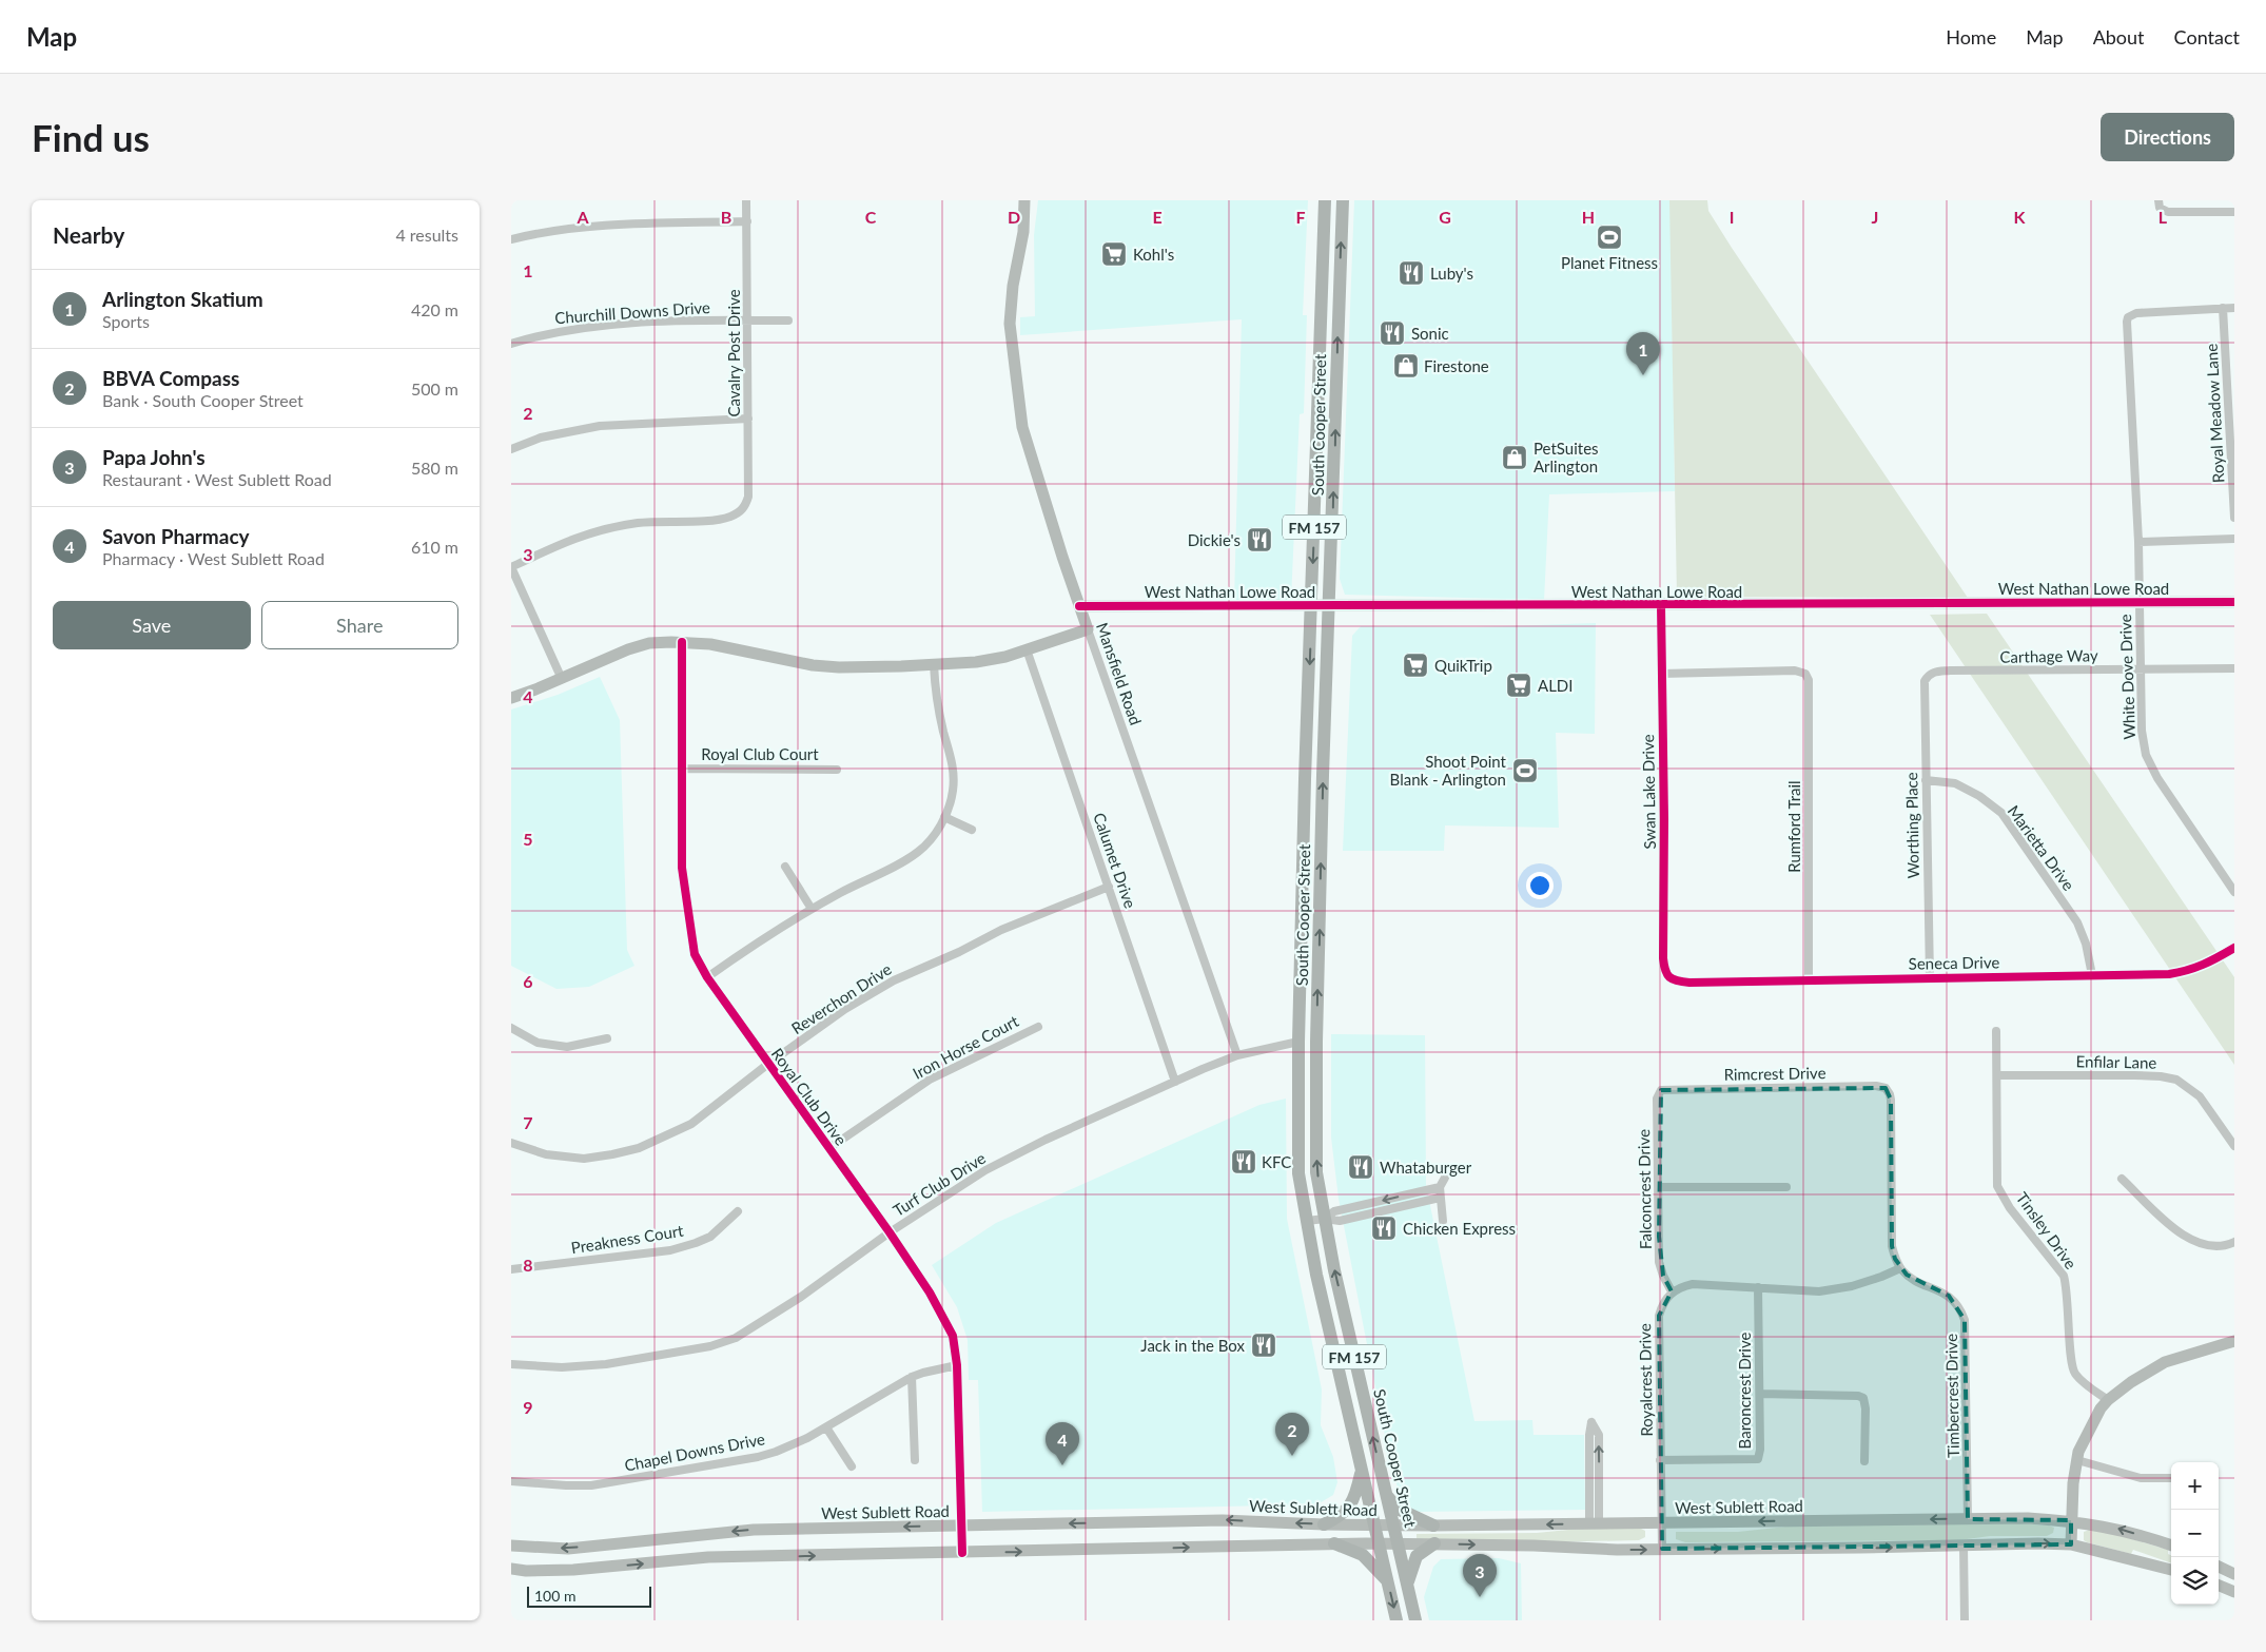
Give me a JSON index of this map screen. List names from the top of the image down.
{
  "streets": {
    "main road": [
      "South Cooper Street",
      "FM 157",
      "West Nathan Lowe Road",
      "Mansfield Road",
      "West Sublett Road"
    ],
    "street": [
      "Churchill Downs Drive",
      "Cavalry Post Drive",
      "Royal Meadow Lane",
      "Carthage Way",
      "White Dove Drive",
      "Royal Club Court",
      "Swan Lake Drive",
      "Worthing Place",
      "Rumford Trail",
      "Marietta Drive",
      "Calumet Drive",
      "Seneca Drive",
      "Reverchon Drive",
      "Iron Horse Court",
      "Enfilar Lane",
      "Rimcrest Drive",
      "Royal Club Drive",
      "Turf Club Drive",
      "Falconcrest Drive",
      "Tinsley Drive",
      "Preakness Court",
      "Royalcrest Drive",
      "Baroncrest Drive",
      "Timbercrest Drive",
      "Chapel Downs Drive"
    ]
  },
  "crossings": [
    ["Churchill Downs Drive", "Cavalry Post Drive"],
    ["Royal Meadow Lane", "White Dove Drive"],
    ["South Cooper Street", "West Nathan Lowe Road"],
    ["South Cooper Street", "Turf Club Drive"],
    ["South Cooper Street", "West Sublett Road"],
    ["West Nathan Lowe Road", "Mansfield Road"],
    ["West Nathan Lowe Road", "White Dove Drive"],
    ["West Nathan Lowe Road", "Swan Lake Drive"],
    ["Carthage Way", "White Dove Drive"],
    ["Carthage Way", "Worthing Place"],
    ["Mansfield Road", "Turf Club Drive"],
    ["Royal Club Court", "Royal Club Drive"],
    ["Swan Lake Drive", "Rumford Trail"],
    ["Swan Lake Drive", "Seneca Drive"],
    ["Worthing Place", "Marietta Drive"],
    ["Worthing Place", "Seneca Drive"],
    ["Rumford Trail", "Seneca Drive"],
    ["Marietta Drive", "Seneca Drive"],
    ["Calumet Drive", "Reverchon Drive"],
    ["Calumet Drive", "Turf Club Drive"],
    ["Reverchon Drive", "Royal Club Drive"],
    ["Iron Horse Court", "Royal Club Drive"],
    ["Enfilar Lane", "Tinsley Drive"],
    ["Rimcrest Drive", "Falconcrest Drive"],
    ["Rimcrest Drive", "Timbercrest Drive"],
    ["Royal Club Drive", "Turf Club Drive"],
    ["Royal Club Drive", "Chapel Downs Drive"],
    ["Royal Club Drive", "West Sublett Road"],
    ["Falconcrest Drive", "Royalcrest Drive"],
    ["Royalcrest Drive", "Baroncrest Drive"],
    ["Royalcrest Drive", "West Sublett Road"],
    ["Timbercrest Drive", "West Sublett Road"]
  ],
  "places": {
    "sports": ["Planet Fitness", "Shoot Point Blank - Arlington"],
    "supermarket": ["Kohl's", "QuikTrip", "ALDI"],
    "restaurant": [
      "Luby's",
      "Sonic",
      "Dickie's",
      "KFC",
      "Whataburger",
      "Chicken Express",
      "Jack in the Box"
    ],
    "shop": ["Firestone", "PetSuites Arlington"]
  },
  "scale_bar": "100 m",
  "page": {
    "header": "Map",
    "nav": [
      "Home",
      "Map",
      "About",
      "Contact"
    ],
    "buttons": [
      "Directions",
      ["Save", "Share"]
    ],
    "title": "Find us",
    "heading": ["Nearby", "4 results"],
    "list": [
      {
        "mark": "1",
        "name": "Arlington Skatium",
        "note": "Sports",
        "value": "420 m"
      },
      {
        "mark": "2",
        "name": "BBVA Compass",
        "note": "Bank · South Cooper Street",
        "value": "500 m"
      },
      {
        "mark": "3",
        "name": "Papa John's",
        "note": "Restaurant · West Sublett Road",
        "value": "580 m"
      },
      {
        "mark": "4",
        "name": "Savon Pharmacy",
        "note": "Pharmacy · West Sublett Road",
        "value": "610 m"
      }
    ],
    "pins": [
      "1",
      "2",
      "4",
      "3"
    ],
    "map_buttons": ["+", "−"],
    "scale": "100 m"
  },
  "grid": {
    "columns": [
      "A",
      "B",
      "C",
      "D",
      "E",
      "F",
      "G",
      "H",
      "I",
      "J",
      "K",
      "L"
    ],
    "rows": [
      "1",
      "2",
      "3",
      "4",
      "5",
      "6",
      "7",
      "8",
      "9"
    ]
  }
}
